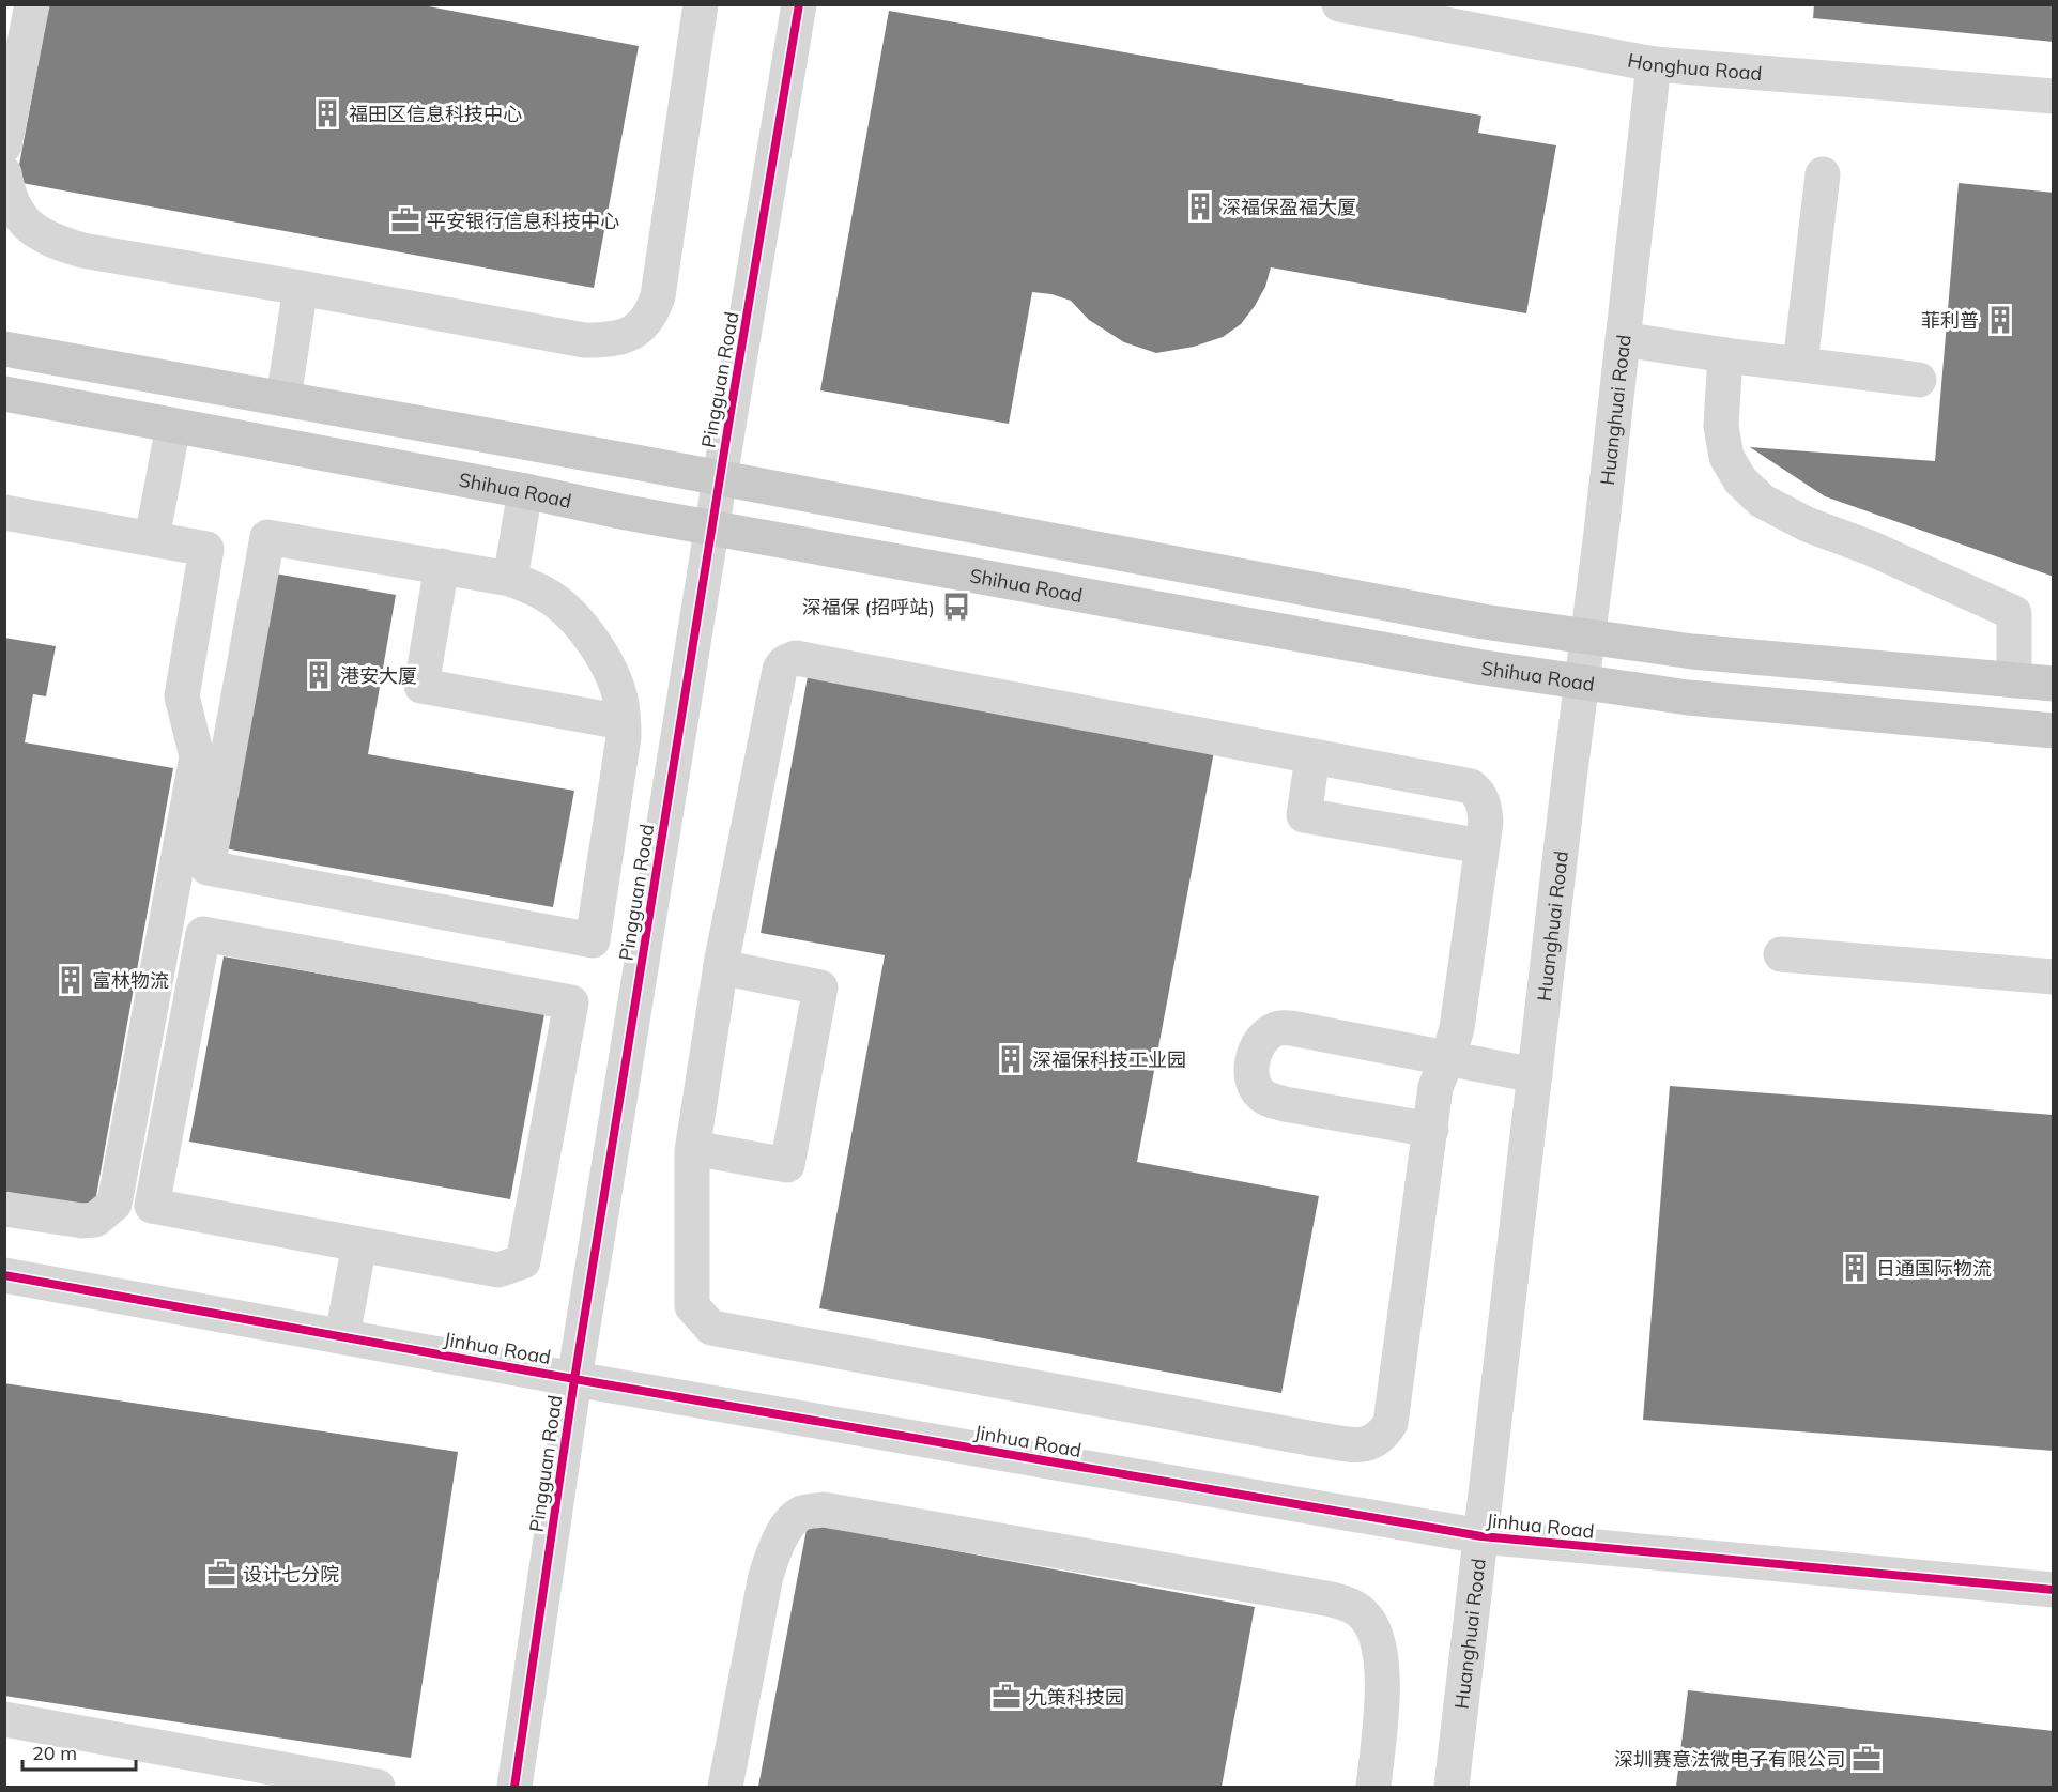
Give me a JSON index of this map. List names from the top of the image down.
{
  "streets": {
    "main road": ["Shihua Road"],
    "street": [
      "Honghua Road",
      "Pingguan Road",
      "Huanghuai Road",
      "Jinhua Road"
    ]
  },
  "crossings": [
    ["Honghua Road", "Huanghuai Road"],
    ["Pingguan Road", "Shihua Road"],
    ["Pingguan Road", "Jinhua Road"],
    ["Huanghuai Road", "Shihua Road"],
    ["Huanghuai Road", "Jinhua Road"]
  ],
  "places": {
    "building": [
      "福田区信息科技中心",
      "深福保盈福大厦",
      "菲利普",
      "港安大厦",
      "富林物流",
      "深福保科技工业园",
      "日通国际物流"
    ],
    "office": [
      "平安银行信息科技中心",
      "设计七分院",
      "九策科技园",
      "深圳赛意法微电子有限公司"
    ],
    "bus stop": ["深福保 (招呼站)"]
  },
  "scale_bar": "20 m"
}
